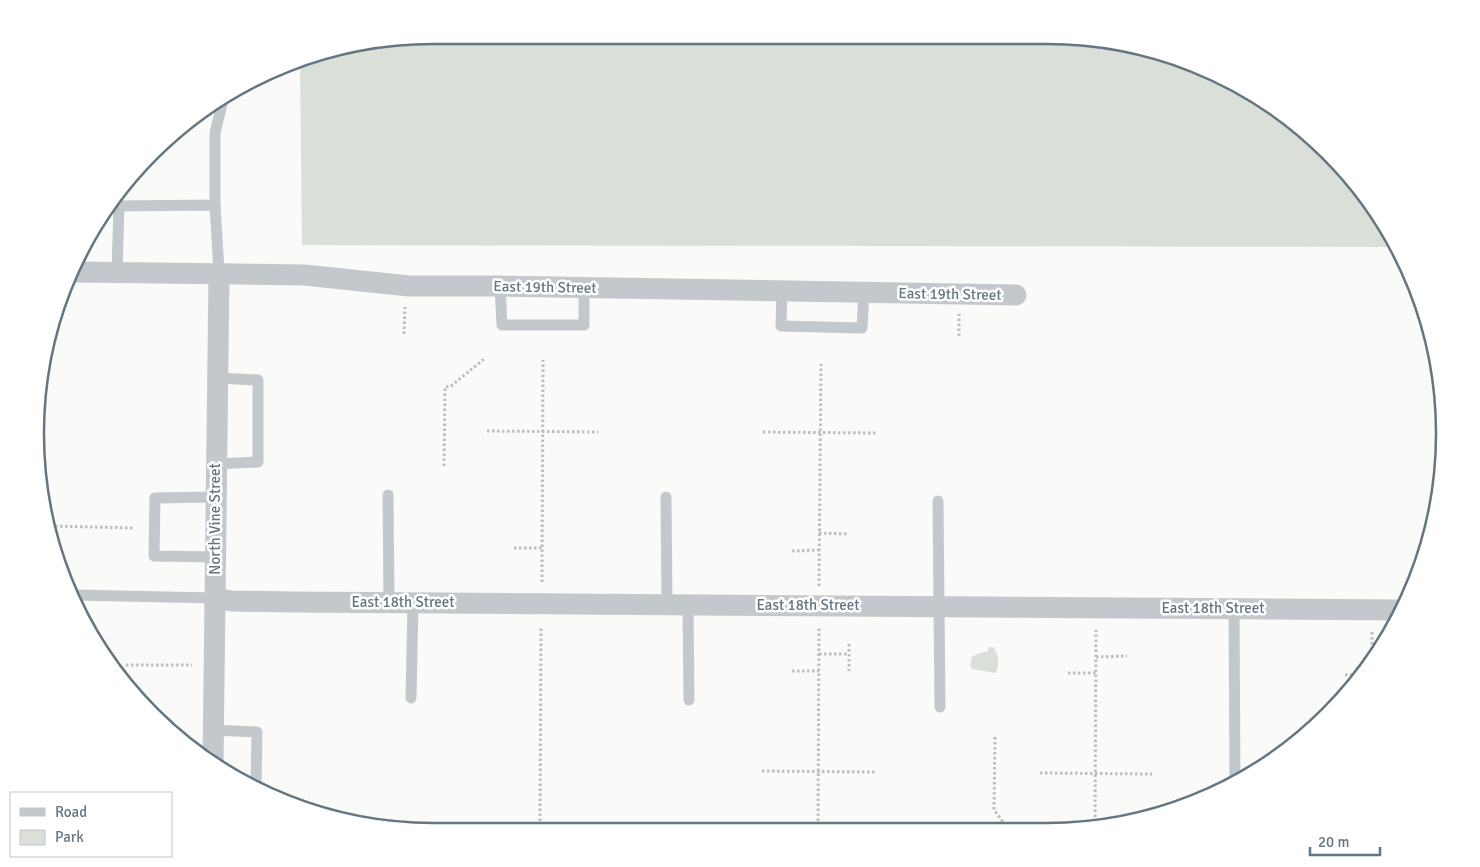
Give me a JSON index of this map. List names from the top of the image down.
{
  "streets": {
    "street": ["East 19th Street", "North Vine Street", "East 18th Street"]
  },
  "crossings": [
    ["East 19th Street", "North Vine Street"],
    ["North Vine Street", "East 18th Street"]
  ],
  "legend": ["Road", "Park"],
  "scale_bar": "20 m"
}
